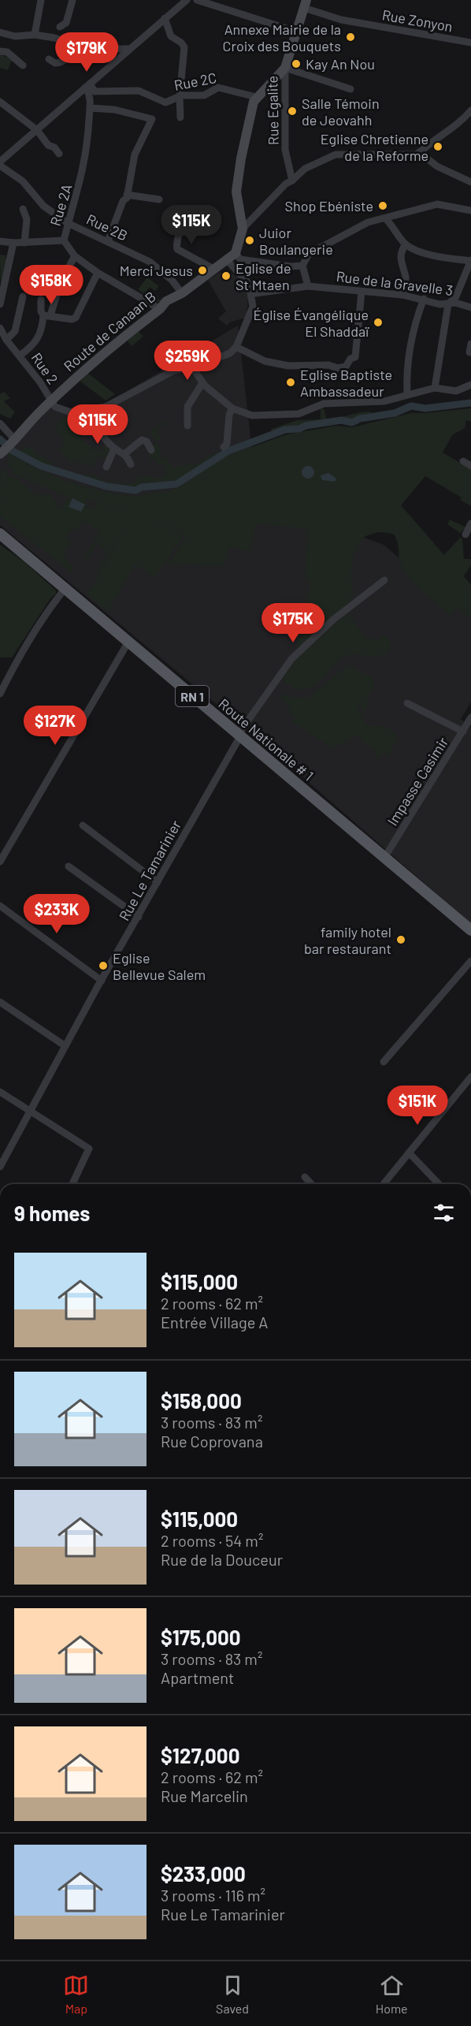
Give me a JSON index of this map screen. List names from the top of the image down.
{
  "streets": {
    "main road": ["RN 1", "Route Nationale # 1"],
    "street": [
      "Rue Zonyon",
      "Rue 2C",
      "Rue Egalite",
      "Rue 2A",
      "Rue 2B",
      "Rue de la Gravelle 3",
      "Route de Canaan B",
      "Rue 2",
      "Impasse Casimir",
      "Rue Le Tamarinier"
    ]
  },
  "crossings": [
    ["Rue 2C", "Rue 2A"],
    ["Rue 2A", "Rue 2B"],
    ["Rue 2A", "Route de Canaan B"],
    ["Rue 2B", "Route de Canaan B"],
    ["Route de Canaan B", "Rue 2"],
    ["Route Nationale # 1", "Impasse Casimir"],
    ["Route Nationale # 1", "Rue Le Tamarinier"]
  ],
  "places": [
    "Annexe Mairie de la Croix des Bouquets",
    "Kay An Nou",
    "Salle Témoin de Jeovahh",
    "Eglise Chretienne de la Reforme",
    "Shop Ebéniste",
    "Juior Boulangerie",
    "Merci Jesus",
    "Eglise de St Mtaen",
    "Église Évangélique El Shaddaï",
    "Eglise Baptiste Ambassadeur",
    "family hotel bar restaurant",
    "Eglise Bellevue Salem"
  ],
  "page": {
    "price": [
      "$179K",
      "$115K",
      "$158K",
      "$259K",
      "$115K",
      "$175K",
      "$127K",
      "$233K",
      "$151K"
    ],
    "heading": "9 homes",
    "list": [
      {
        "name": "$115,000",
        "note": "2 rooms · 62 m² · Entrée Village A"
      },
      {
        "name": "$158,000",
        "note": "3 rooms · 83 m² · Rue Coprovana"
      },
      {
        "name": "$115,000",
        "note": "2 rooms · 54 m² · Rue de la Douceur"
      },
      {
        "name": "$175,000",
        "note": "3 rooms · 83 m² · Apartment"
      },
      {
        "name": "$127,000",
        "note": "2 rooms · 62 m² · Rue Marcelin"
      },
      {
        "name": "$233,000",
        "note": "3 rooms · 116 m² · Rue Le Tamarinier"
      }
    ],
    "tabs": ["Map", "Saved", "Home"]
  }
}
